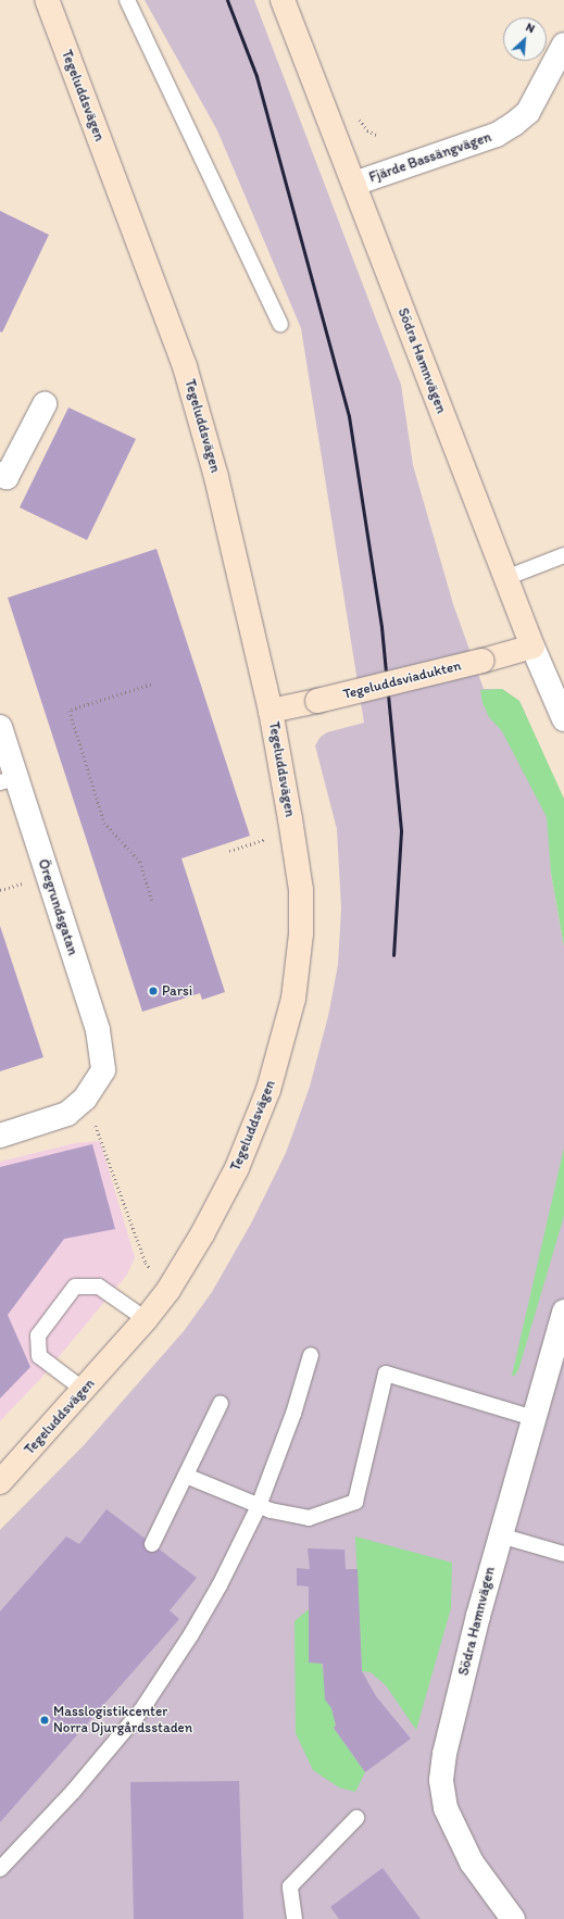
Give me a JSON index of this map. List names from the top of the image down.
{
  "streets": {
    "main road": ["Tegeluddsvägen", "Södra Hamnvägen", "Tegeluddsviadukten"],
    "street": ["Fjärde Bassängvägen", "Öregrundsgatan"]
  },
  "crossings": [
    ["Tegeluddsvägen", "Tegeluddsviadukten"],
    ["Fjärde Bassängvägen", "Södra Hamnvägen"],
    ["Södra Hamnvägen", "Tegeluddsviadukten"]
  ],
  "places": ["Parsi", "Masslogistikcenter Norra Djurgårdsstaden"],
  "north": "top right"
}
